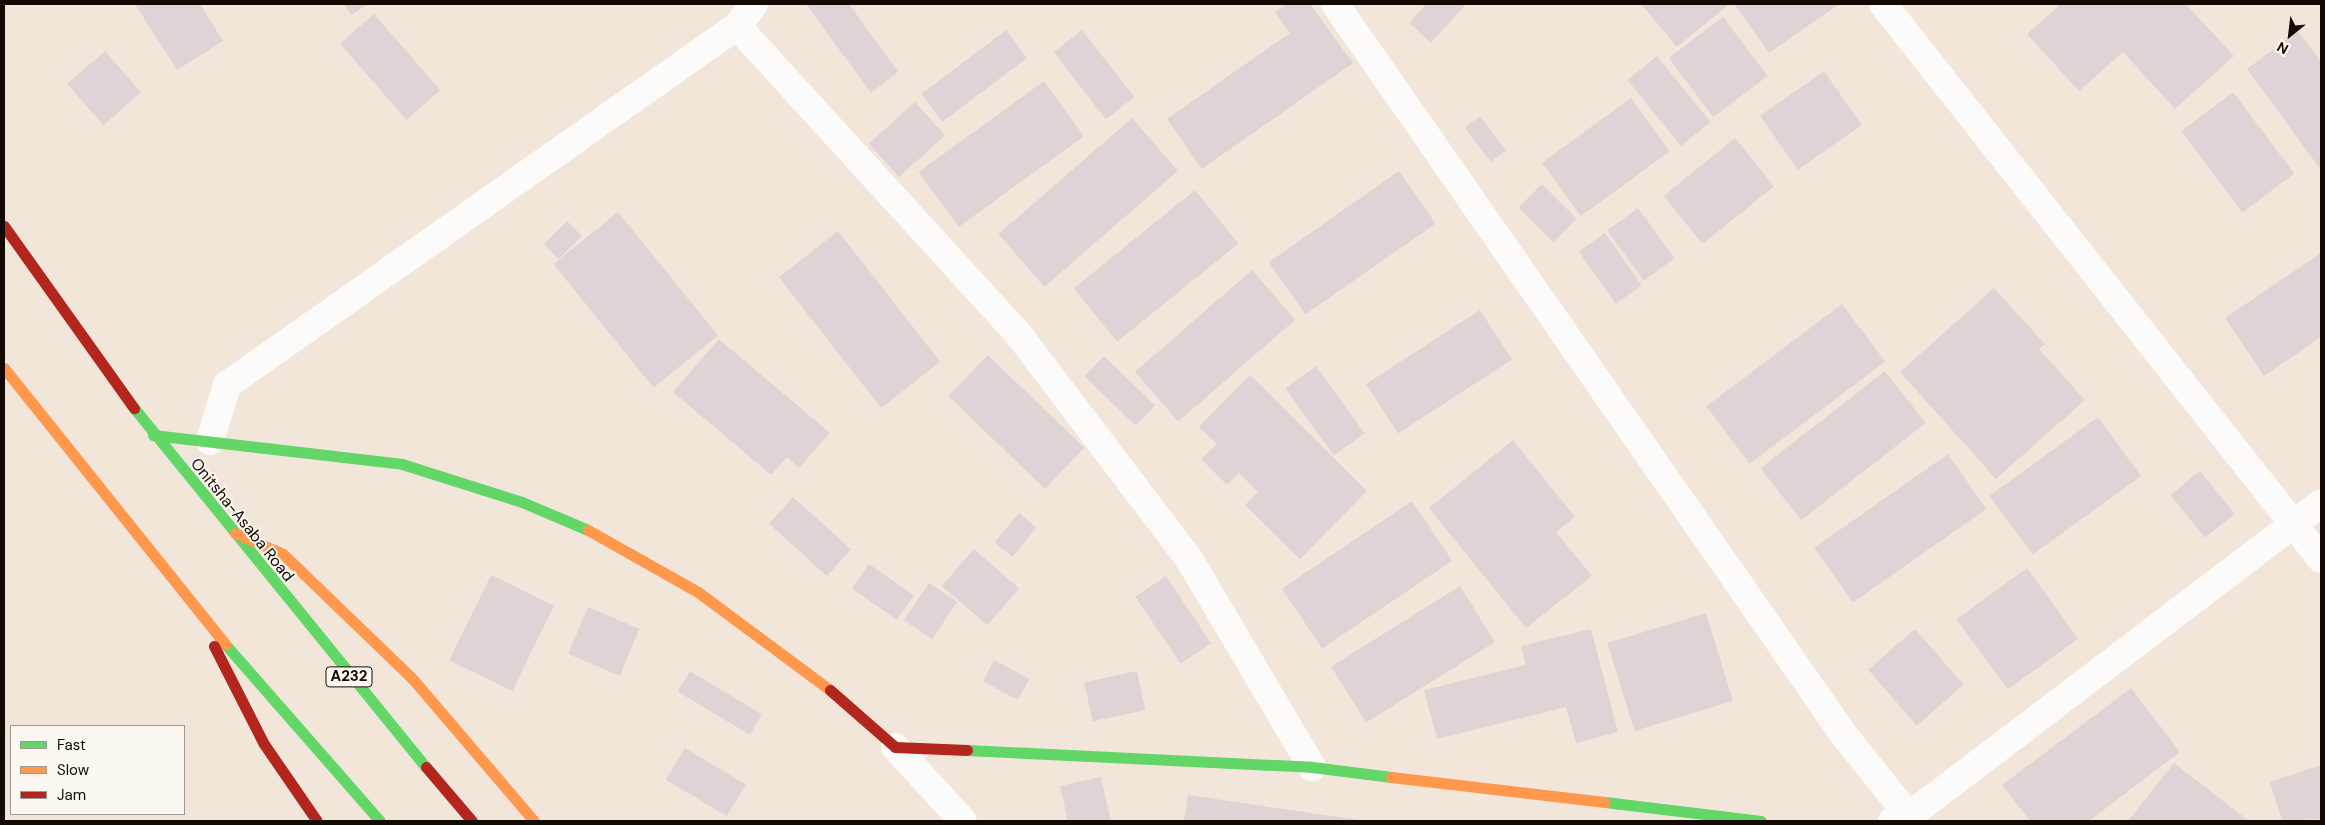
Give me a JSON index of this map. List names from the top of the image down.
{
  "streets": {
    "main road": ["Onitsha-Asaba Road", "A232"]
  },
  "legend": ["Fast", "Slow", "Jam"],
  "north": "bottom left"
}
